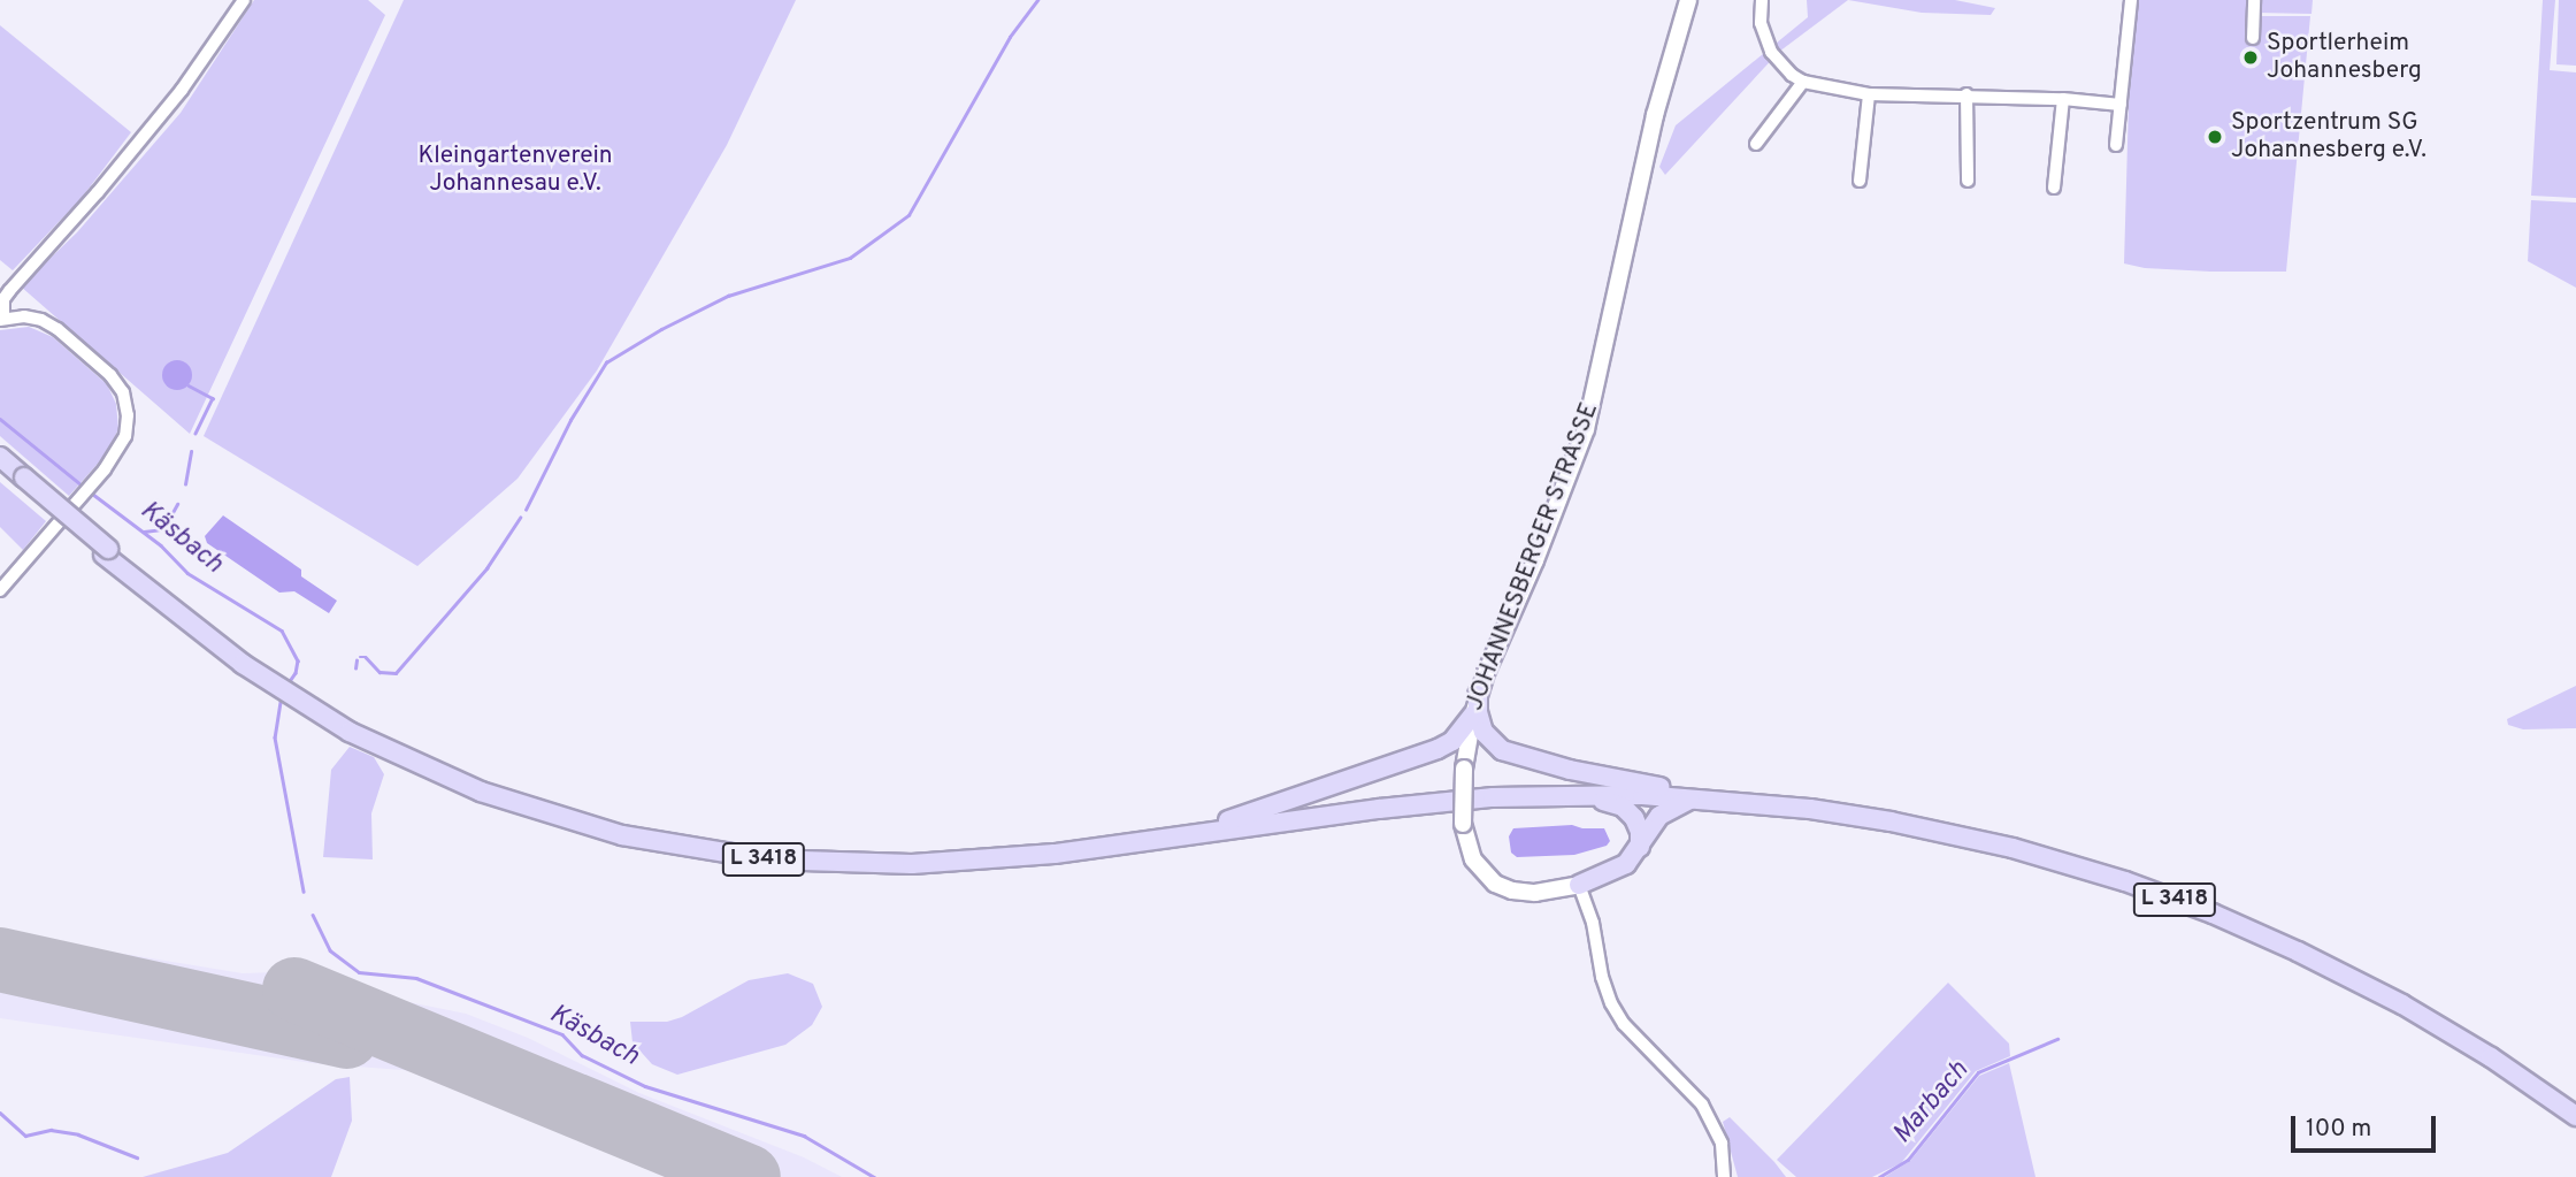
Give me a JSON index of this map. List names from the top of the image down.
{
  "streets": {
    "main road": ["L 3418"],
    "street": ["JOHANNESBERGER STRASSE"]
  },
  "water": ["Käsbach", "Marbach"],
  "parks": ["Kleingartenverein Johannesau e.V."],
  "places": ["Sportlerheim Johannesberg", "Sportzentrum SG Johannesberg e.V."],
  "scale_bar": "100 m"
}
